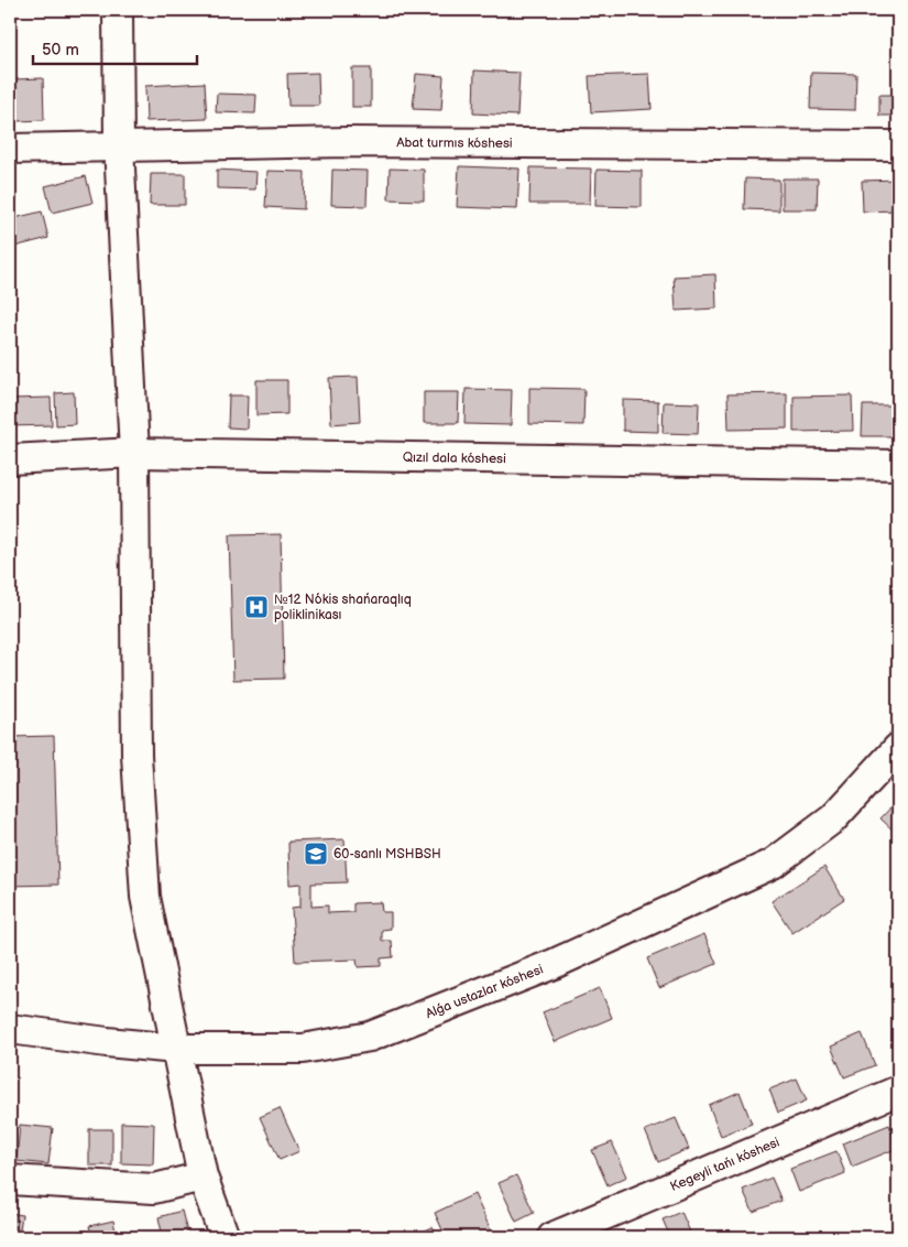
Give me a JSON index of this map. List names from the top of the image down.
{
  "streets": {
    "street": [
      "Abat turmıs kóshesi",
      "Qızıl dala kóshesi",
      "Alǵa ustazlar kóshesi",
      "Kegeyli tańı kóshesi"
    ]
  },
  "places": {
    "hospital": ["№12 Nókis shańaraqlıq poliklinikası"],
    "school or university": ["60-sanlı MSHBSH"]
  },
  "scale_bar": "50 m"
}
